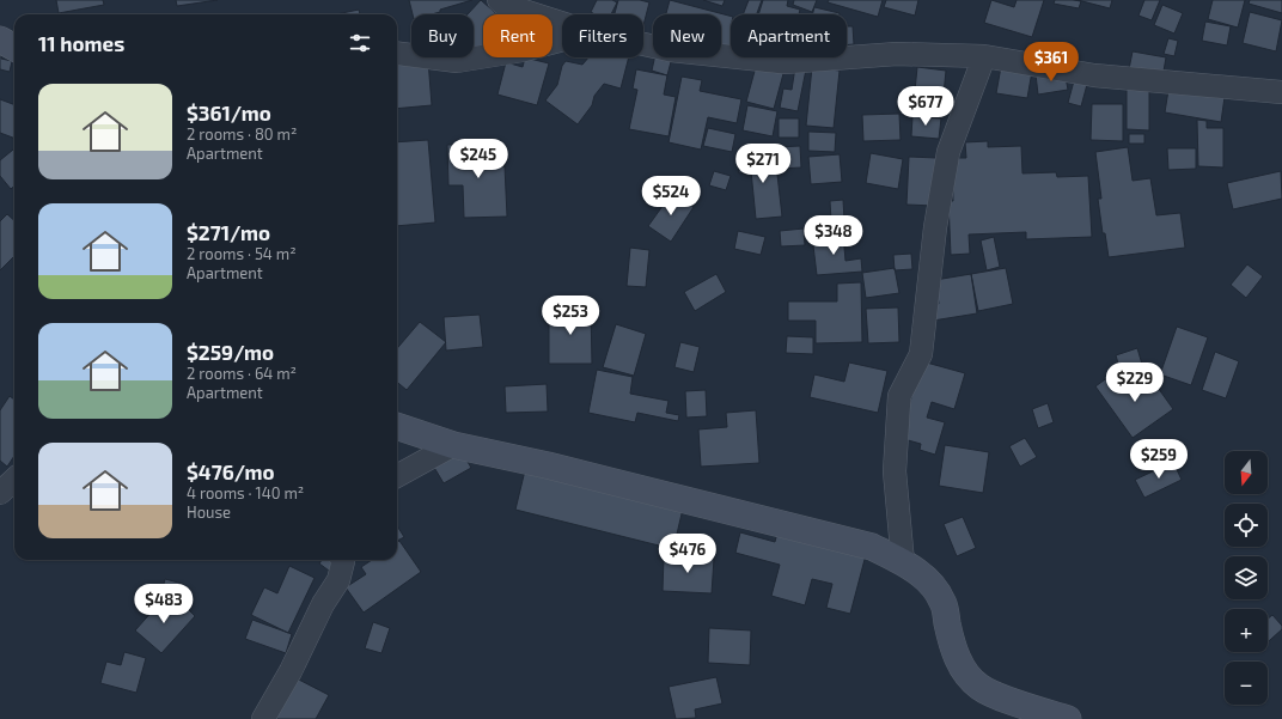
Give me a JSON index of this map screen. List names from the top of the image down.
{
  "north": "bottom",
  "page": {
    "chip": [
      "Buy",
      "Rent",
      "Filters",
      "New",
      "Apartment"
    ],
    "heading": "11 homes",
    "price": [
      "$361",
      "$677",
      "$245",
      "$271",
      "$524",
      "$348",
      "$253",
      "$229",
      "$259",
      "$476",
      "$483"
    ],
    "list": [
      {
        "name": "$361/mo",
        "note": "2 rooms · 80 m² · Apartment"
      },
      {
        "name": "$271/mo",
        "note": "2 rooms · 54 m² · Apartment"
      },
      {
        "name": "$259/mo",
        "note": "2 rooms · 64 m² · Apartment"
      },
      {
        "name": "$476/mo",
        "note": "4 rooms · 140 m² · House"
      }
    ],
    "map_buttons": ["+", "−"]
  }
}
